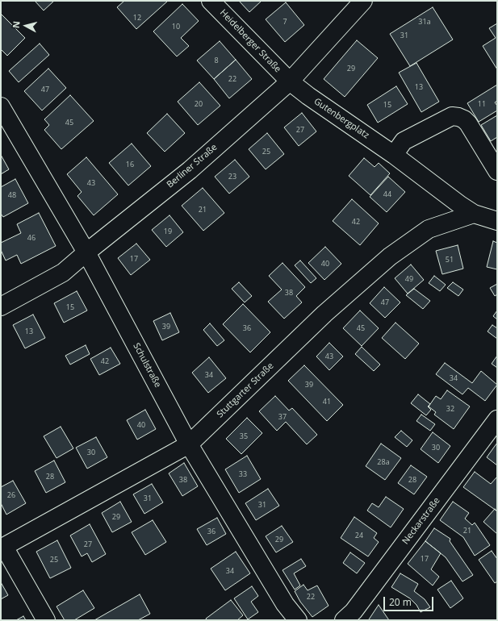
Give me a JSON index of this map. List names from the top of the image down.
{
  "streets": {
    "street": [
      "Heidelberger Straße",
      "Gutenbergplatz",
      "Berliner Straße",
      "Schulstraße",
      "Stuttgarter Straße",
      "Neckarstraße"
    ]
  },
  "crossings": [
    ["Heidelberger Straße", "Gutenbergplatz"],
    ["Heidelberger Straße", "Berliner Straße"],
    ["Gutenbergplatz", "Berliner Straße"],
    ["Gutenbergplatz", "Stuttgarter Straße"],
    ["Berliner Straße", "Schulstraße"],
    ["Schulstraße", "Stuttgarter Straße"]
  ],
  "house_numbers": [
    "12",
    "7",
    "31a",
    "10",
    "31",
    "8",
    "29",
    "22",
    "13",
    "47",
    "20",
    "11",
    "15",
    "45",
    "27",
    "25",
    "16",
    "23",
    "43",
    "44",
    "48",
    "21",
    "42",
    "19",
    "46",
    "17",
    "51",
    "40",
    "49",
    "38",
    "47",
    "15",
    "39",
    "36",
    "45",
    "13",
    "43",
    "42",
    "34",
    "34",
    "39",
    "41",
    "32",
    "37",
    "40",
    "35",
    "30",
    "30",
    "28a",
    "33",
    "28",
    "38",
    "28",
    "26",
    "31",
    "31",
    "29",
    "21",
    "36",
    "24",
    "29",
    "27",
    "17",
    "25",
    "34",
    "22"
  ],
  "scale_bar": "20 m",
  "north": "left"
}
